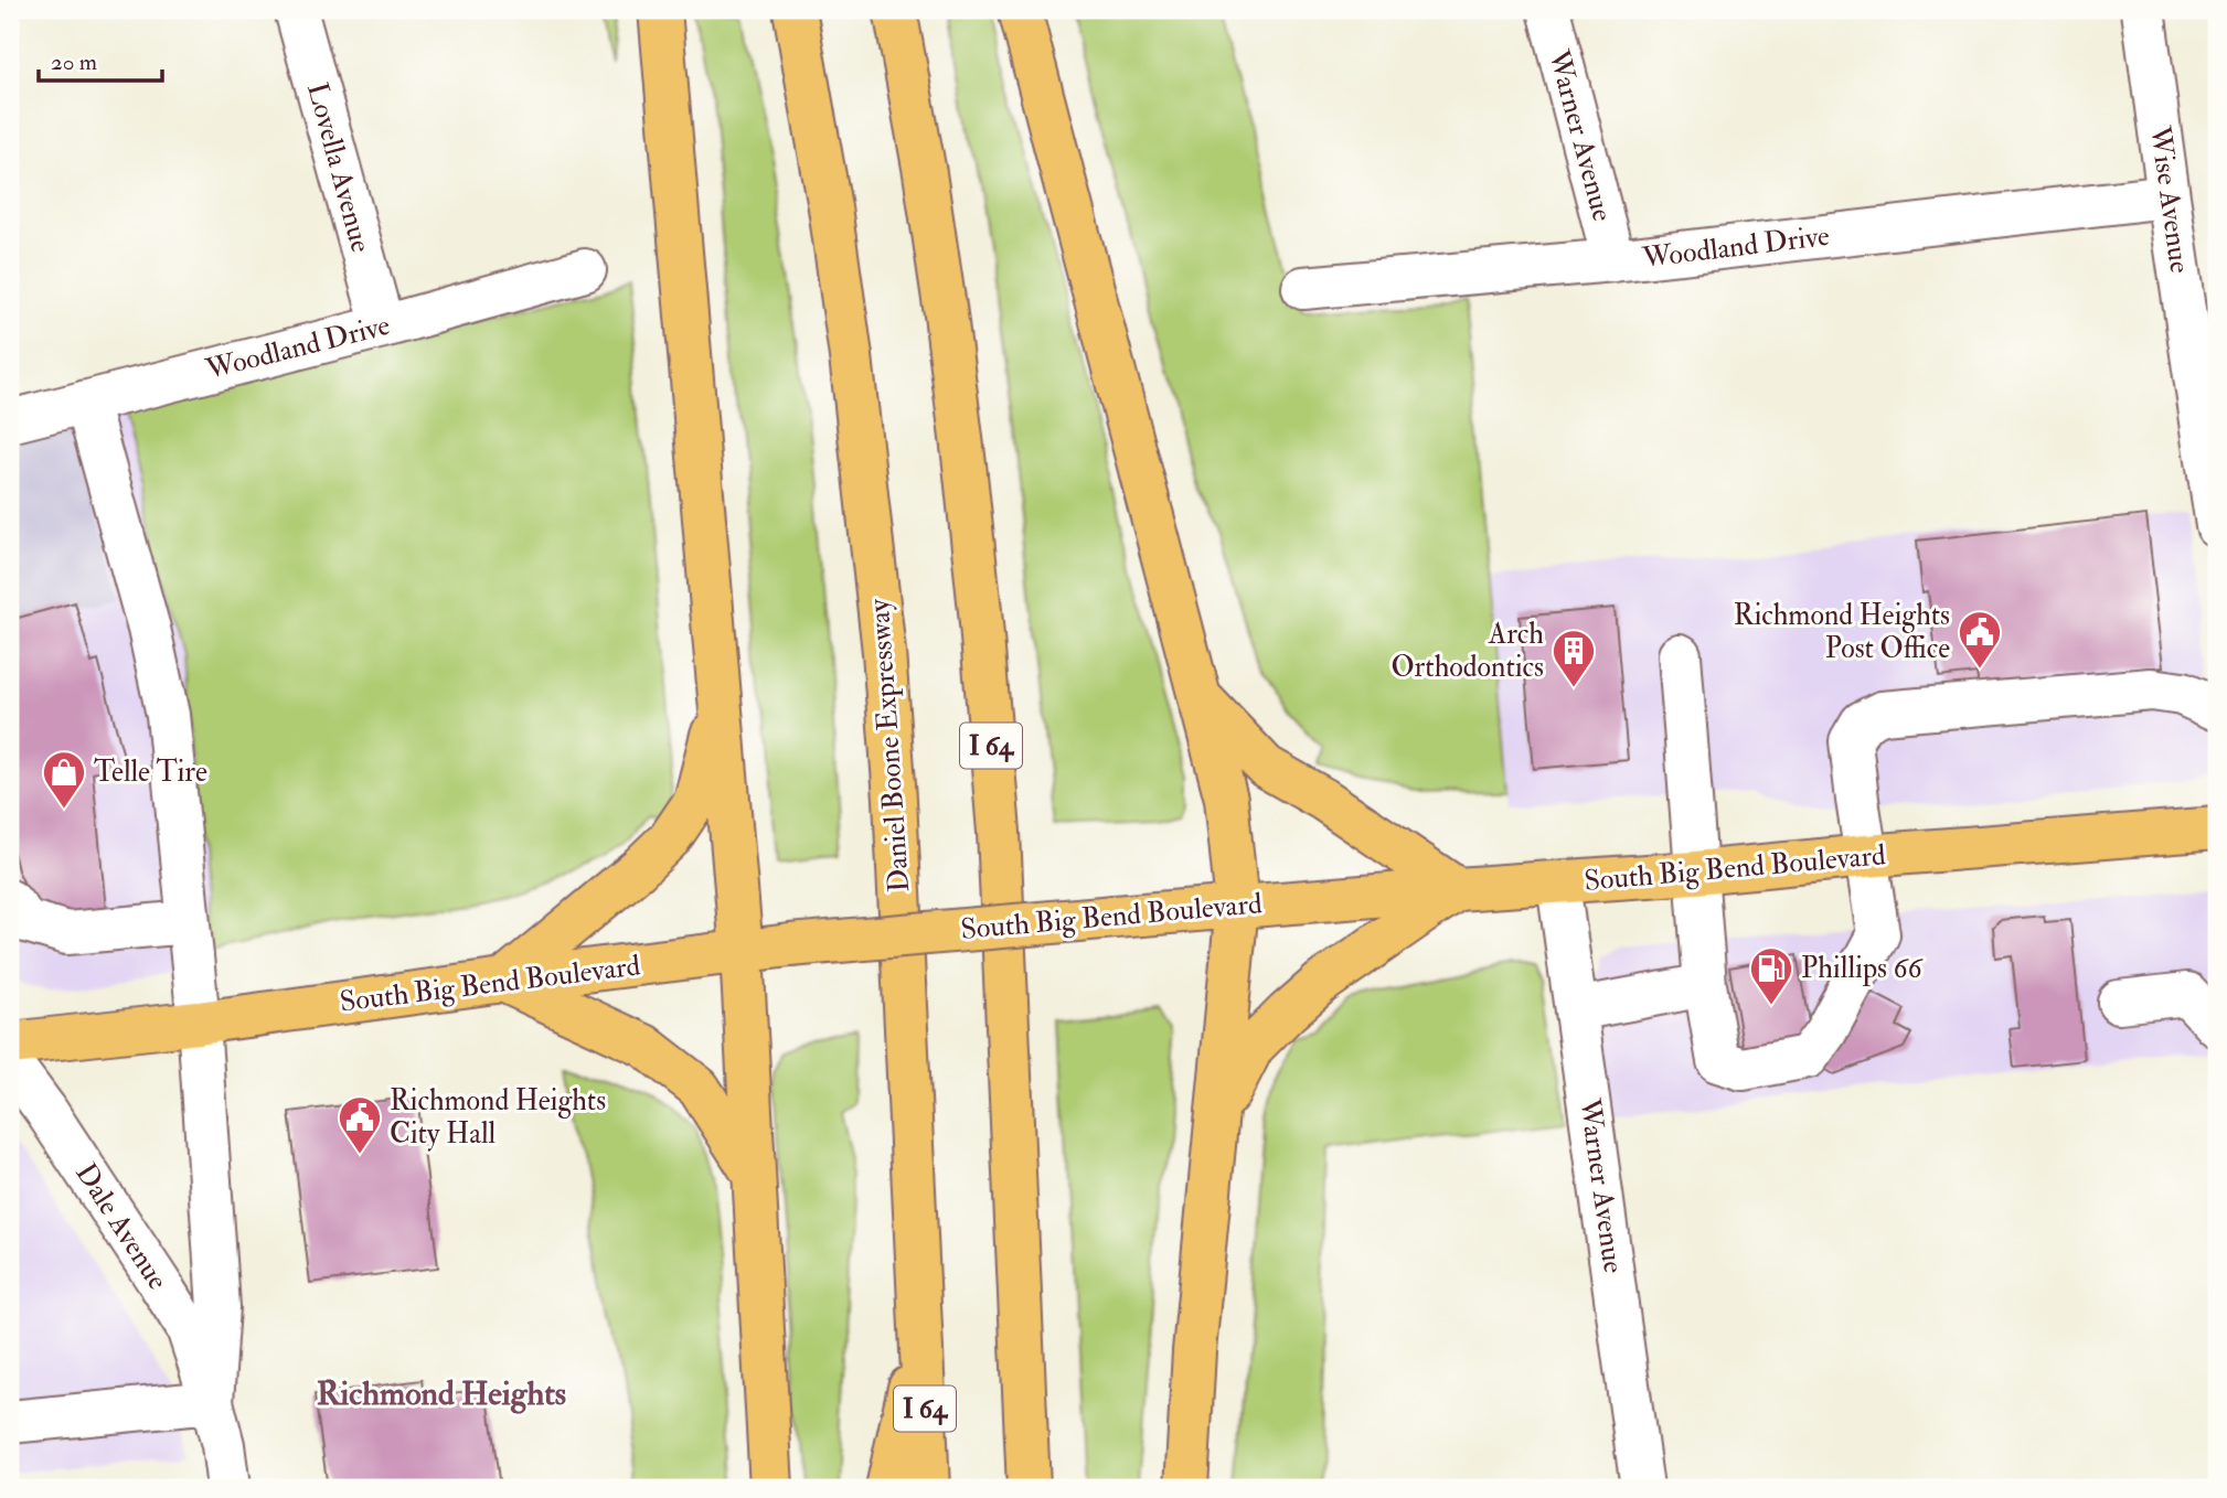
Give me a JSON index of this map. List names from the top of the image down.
{
  "streets": {
    "main road": ["Daniel Boone Expressway", "I 64", "South Big Bend Boulevard"],
    "street": [
      "Warner Avenue",
      "Lovella Avenue",
      "Wise Avenue",
      "Woodland Drive",
      "Dale Avenue"
    ]
  },
  "crossings": [
    ["Warner Avenue", "Woodland Drive"],
    ["Warner Avenue", "South Big Bend Boulevard"],
    ["Lovella Avenue", "Woodland Drive"],
    ["Wise Avenue", "Woodland Drive"],
    ["Woodland Drive", "Dale Avenue"],
    ["South Big Bend Boulevard", "Dale Avenue"]
  ],
  "districts": ["Richmond Heights"],
  "places": {
    "public building": ["Richmond Heights Post Office", "Richmond Heights City Hall"],
    "building": ["Arch Orthodontics"],
    "shop": ["Telle Tire"],
    "fuel station": ["Phillips 66"]
  },
  "scale_bar": "20 m"
}
